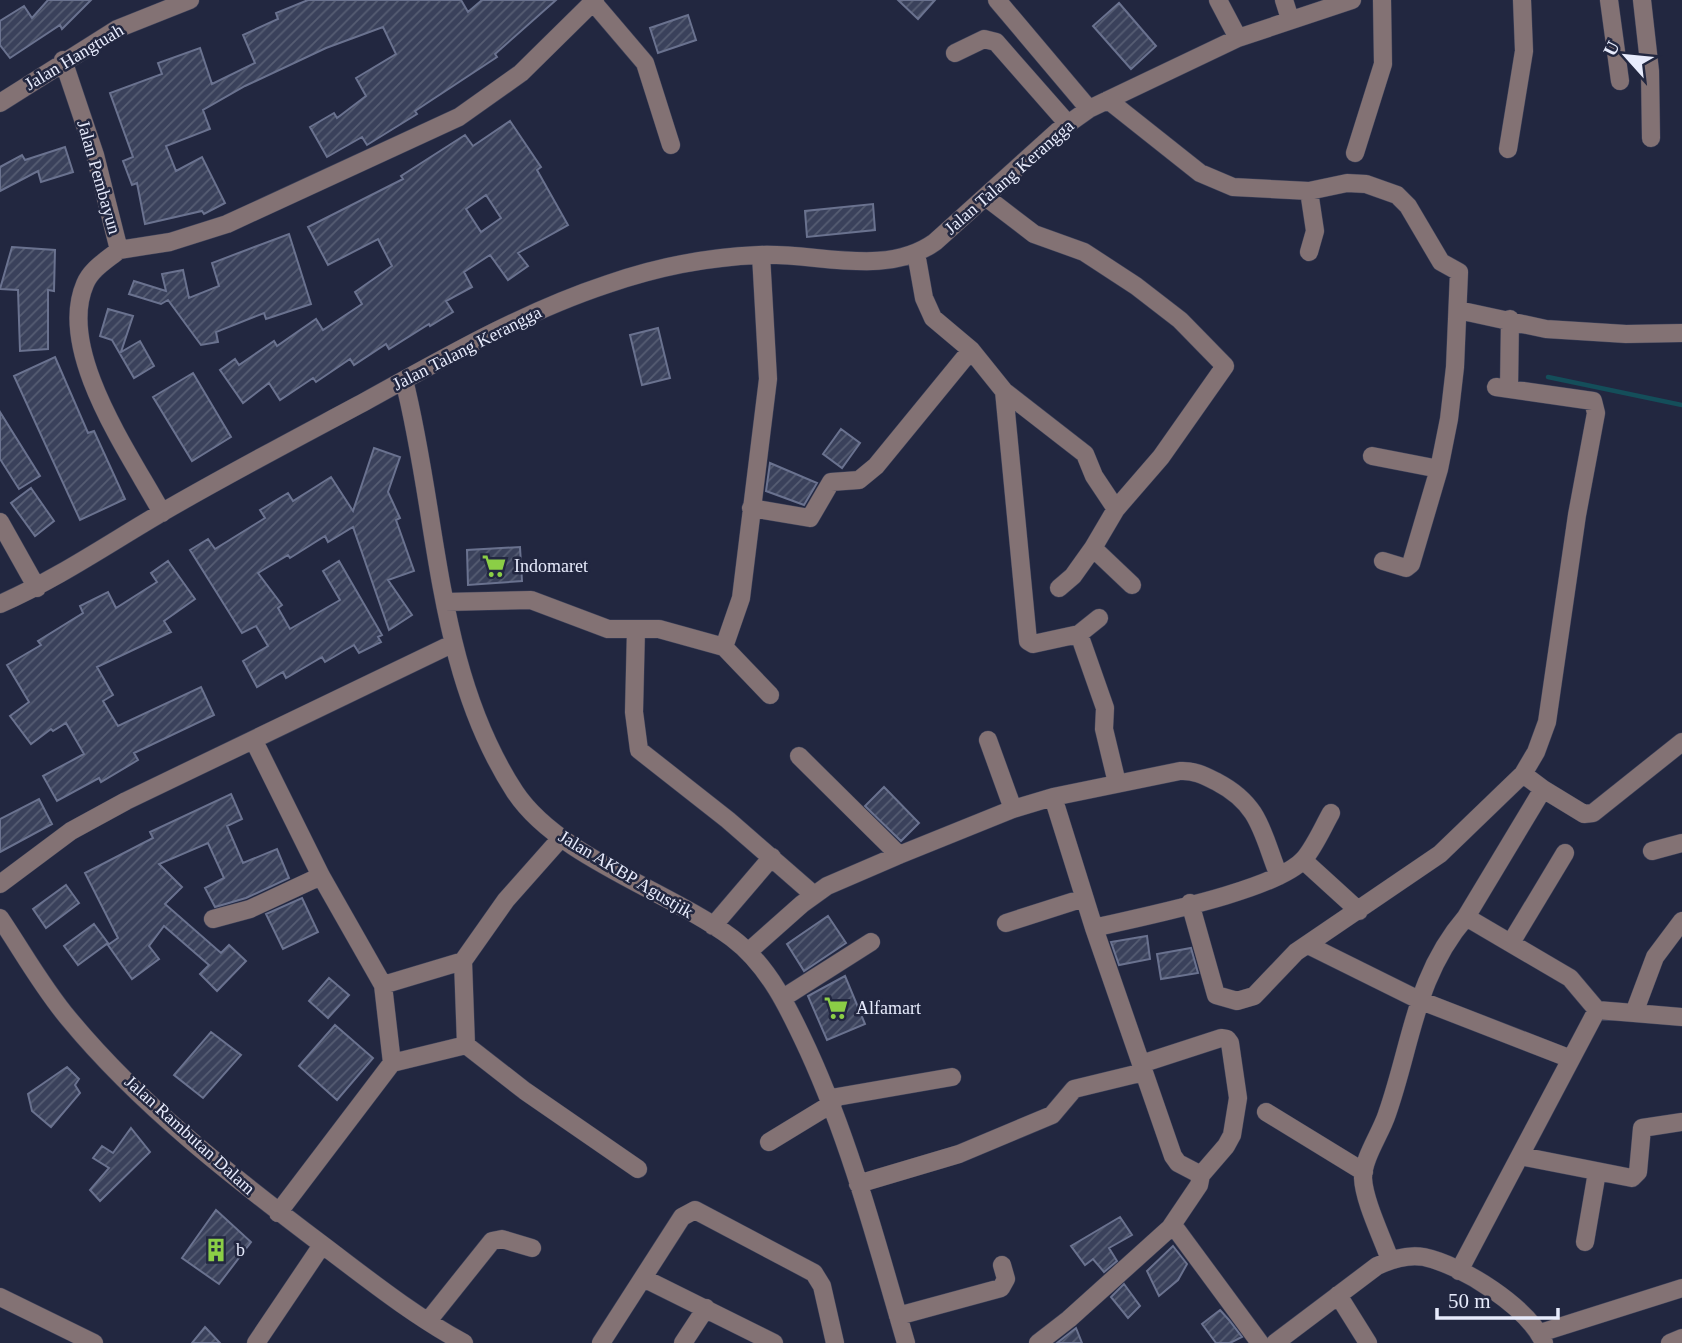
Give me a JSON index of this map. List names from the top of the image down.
{
  "streets": {
    "street": [
      "Jalan Hangtuah",
      "Jalan Pembayun",
      "Jalan Talang Kerangga",
      "Jalan AKBP Agustjik",
      "Jalan Rambutan Dalam"
    ]
  },
  "crossings": [
    ["Jalan Hangtuah", "Jalan Pembayun"],
    ["Jalan Pembayun", "Jalan Talang Kerangga"],
    ["Jalan Talang Kerangga", "Jalan AKBP Agustjik"]
  ],
  "places": {
    "supermarket": ["Indomaret", "Alfamart"],
    "building": ["b"]
  },
  "scale_bar": "50 m",
  "north": "top left"
}
